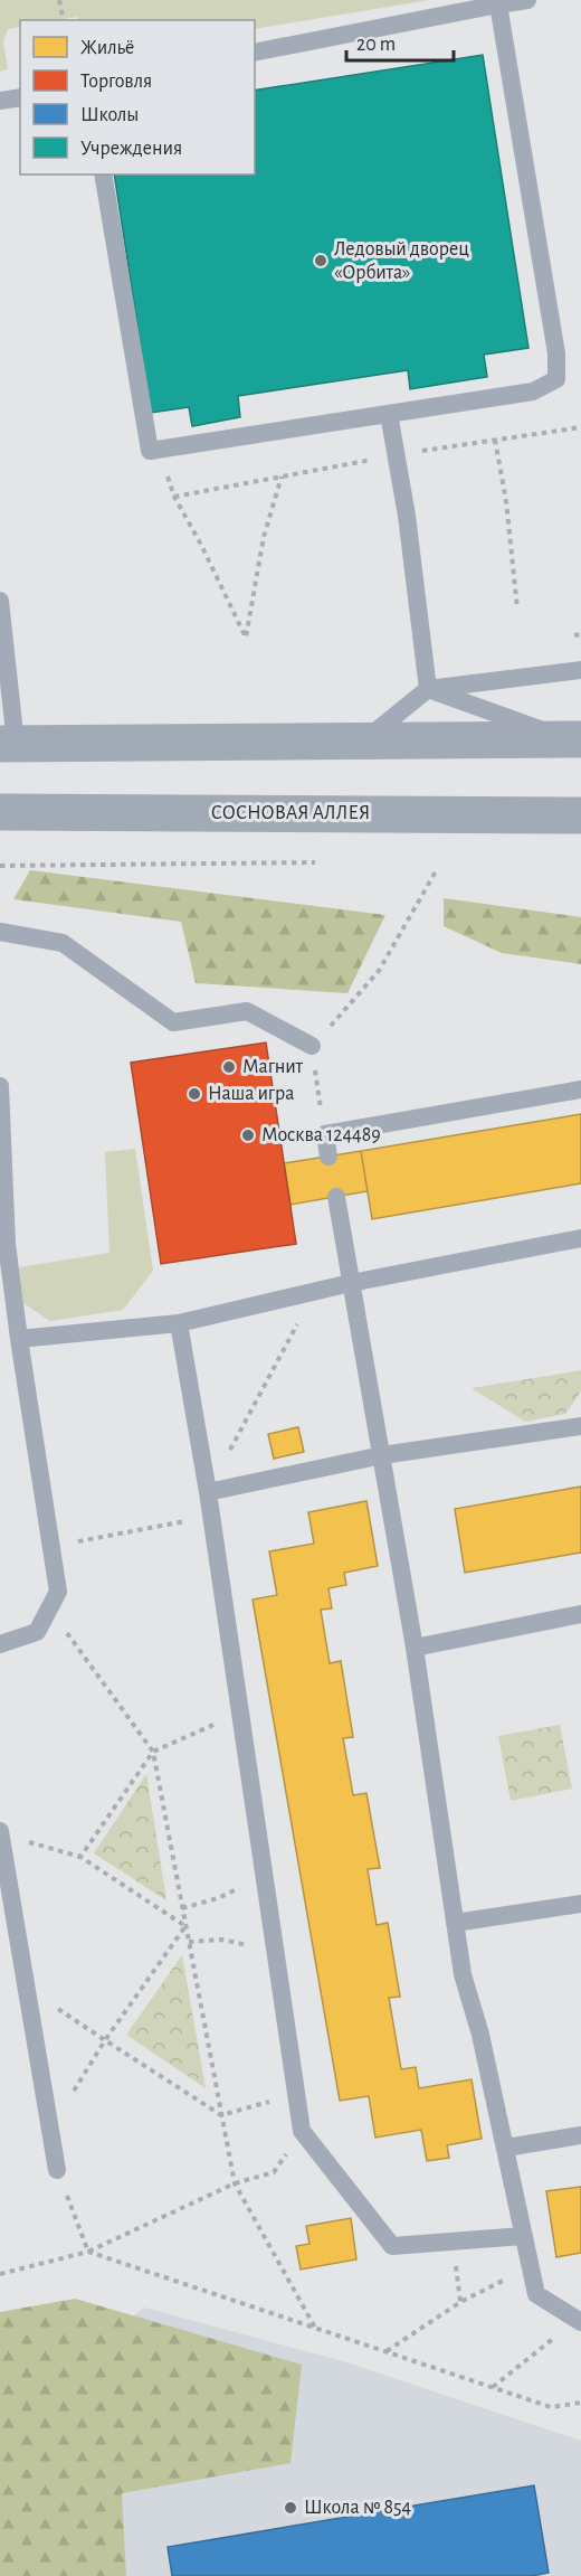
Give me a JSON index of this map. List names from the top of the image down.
{
  "streets": {
    "main road": ["СОСНОВАЯ АЛЛЕЯ"]
  },
  "places": [
    "Ледовый дворец «Орбита»",
    "Магнит",
    "Наша игра",
    "Москва 124489",
    "Школа № 854"
  ],
  "legend": [
    "Жильё",
    "Торговля",
    "Школы",
    "Учреждения"
  ],
  "scale_bar": "20 m"
}
